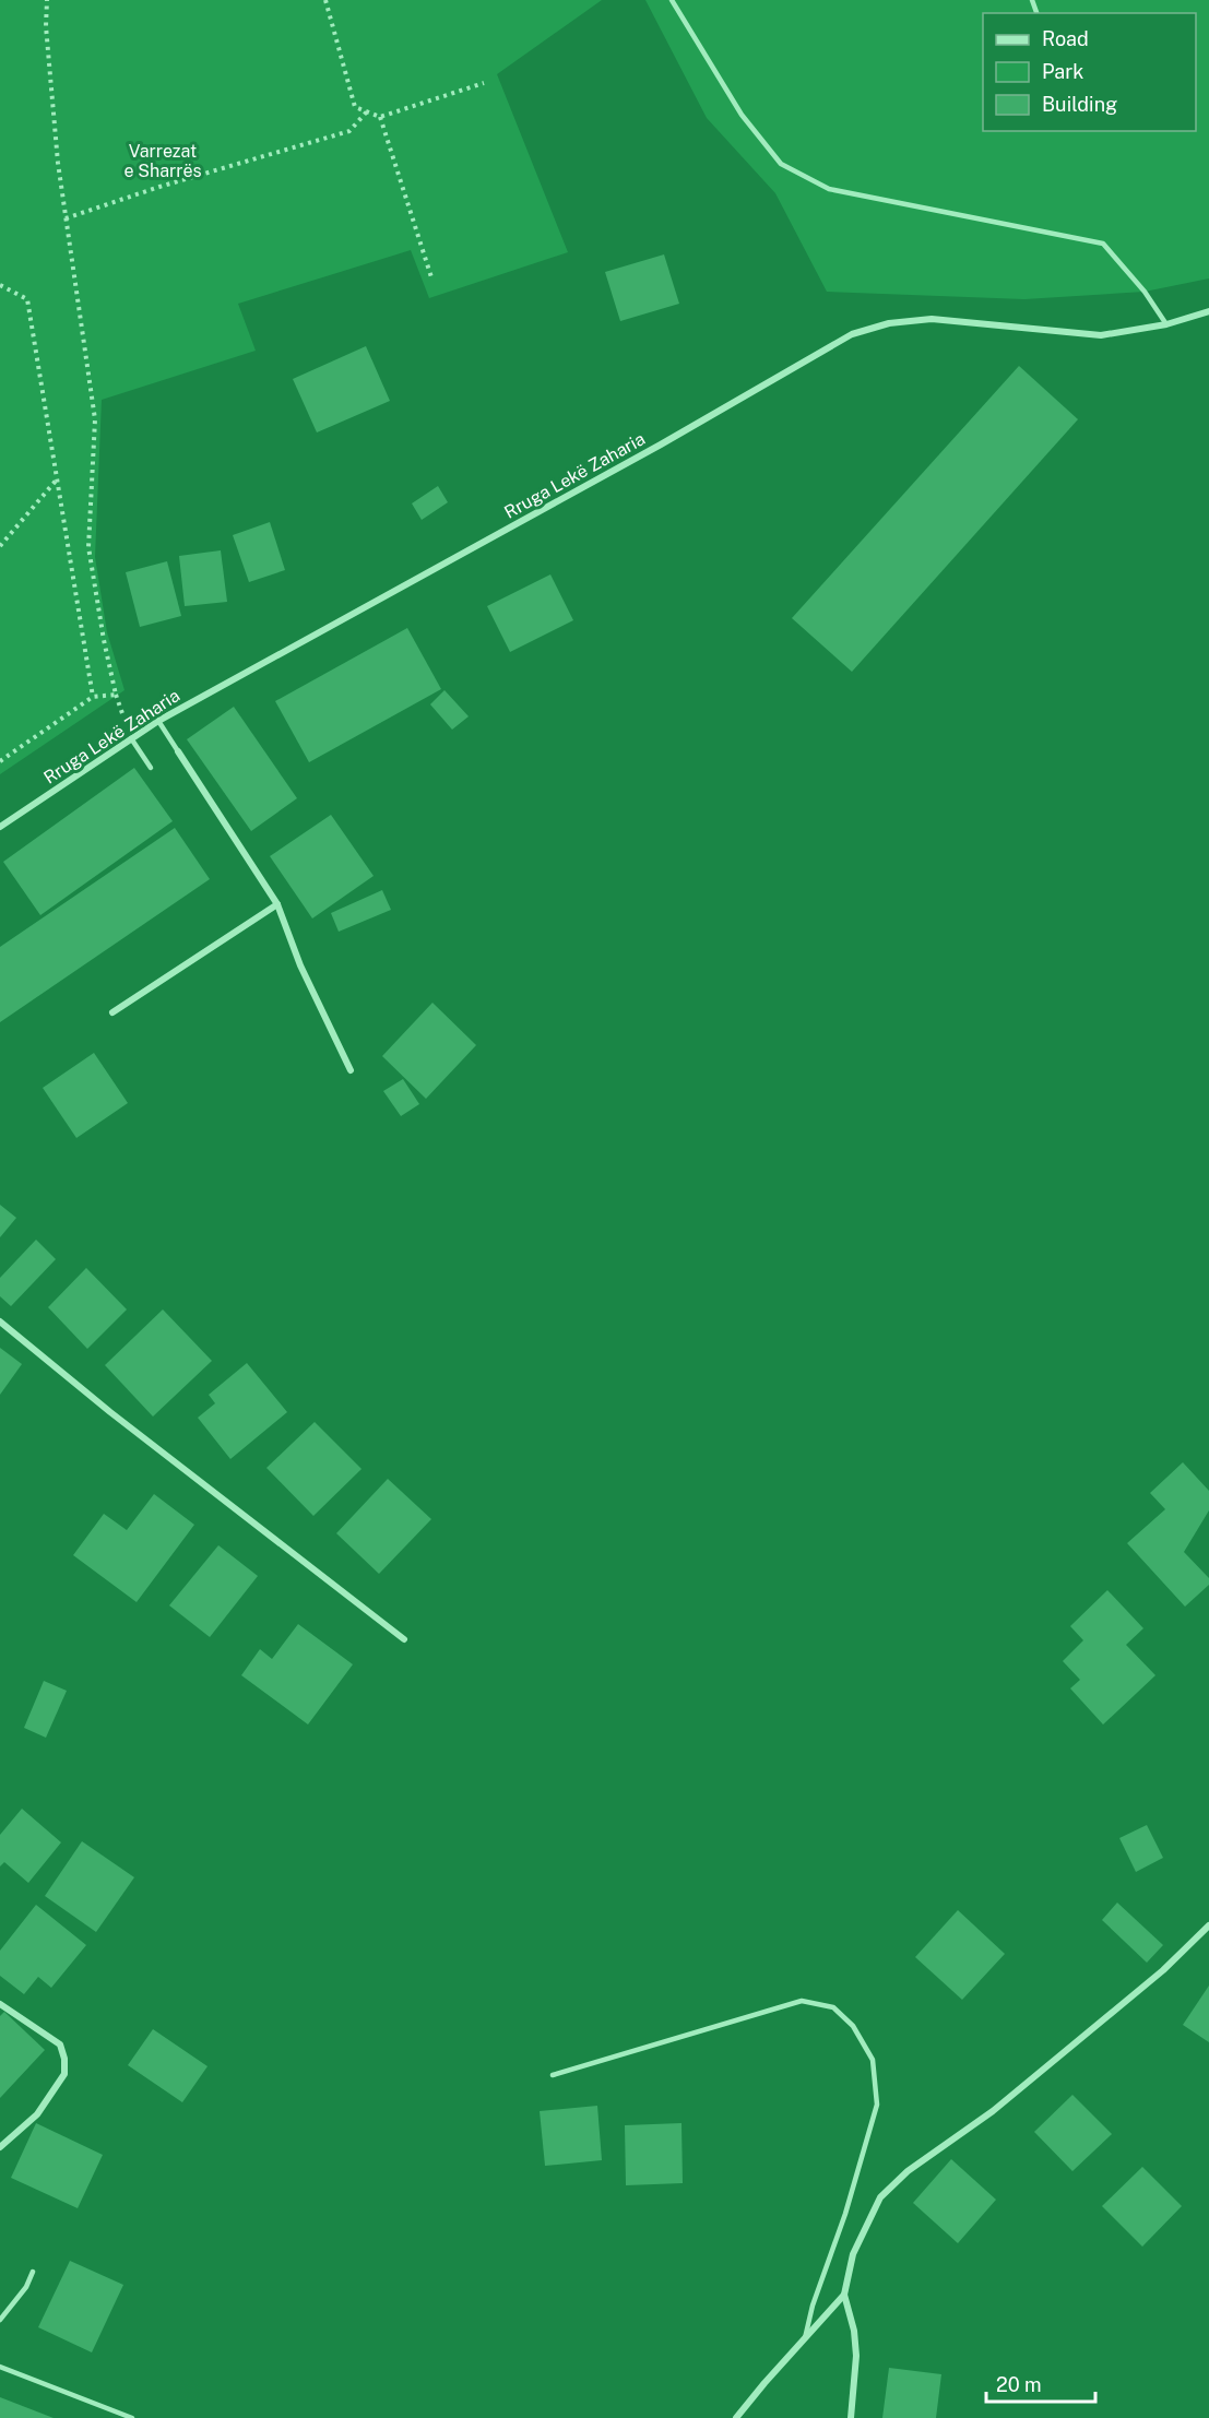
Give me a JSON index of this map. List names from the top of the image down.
{
  "streets": {
    "street": ["Rruga Lekë Zaharia"]
  },
  "parks": ["Varrezat e Sharrës"],
  "legend": ["Road", "Park", "Building"],
  "scale_bar": "20 m"
}
